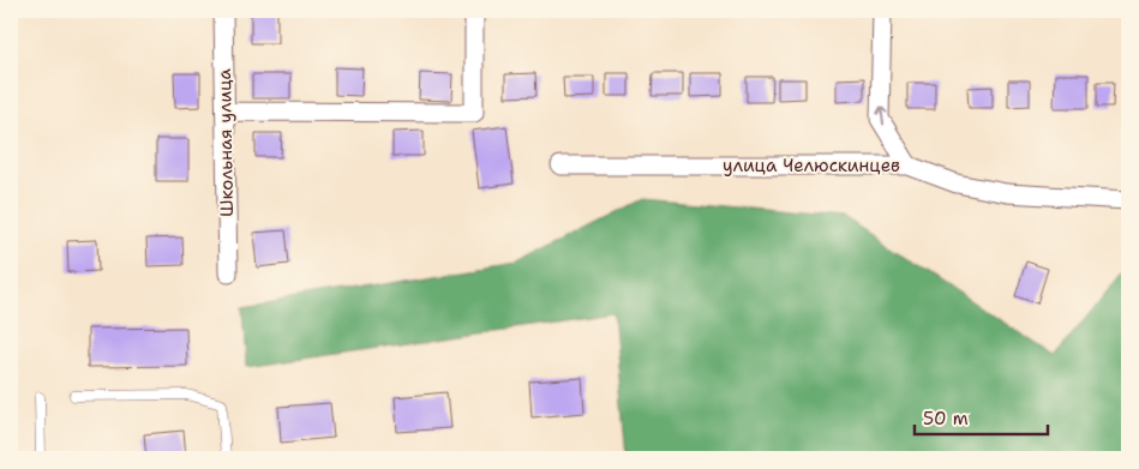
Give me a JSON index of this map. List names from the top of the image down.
{
  "streets": {
    "street": ["Школьная улица", "улица Челюскинцев"]
  },
  "scale_bar": "50 m"
}
